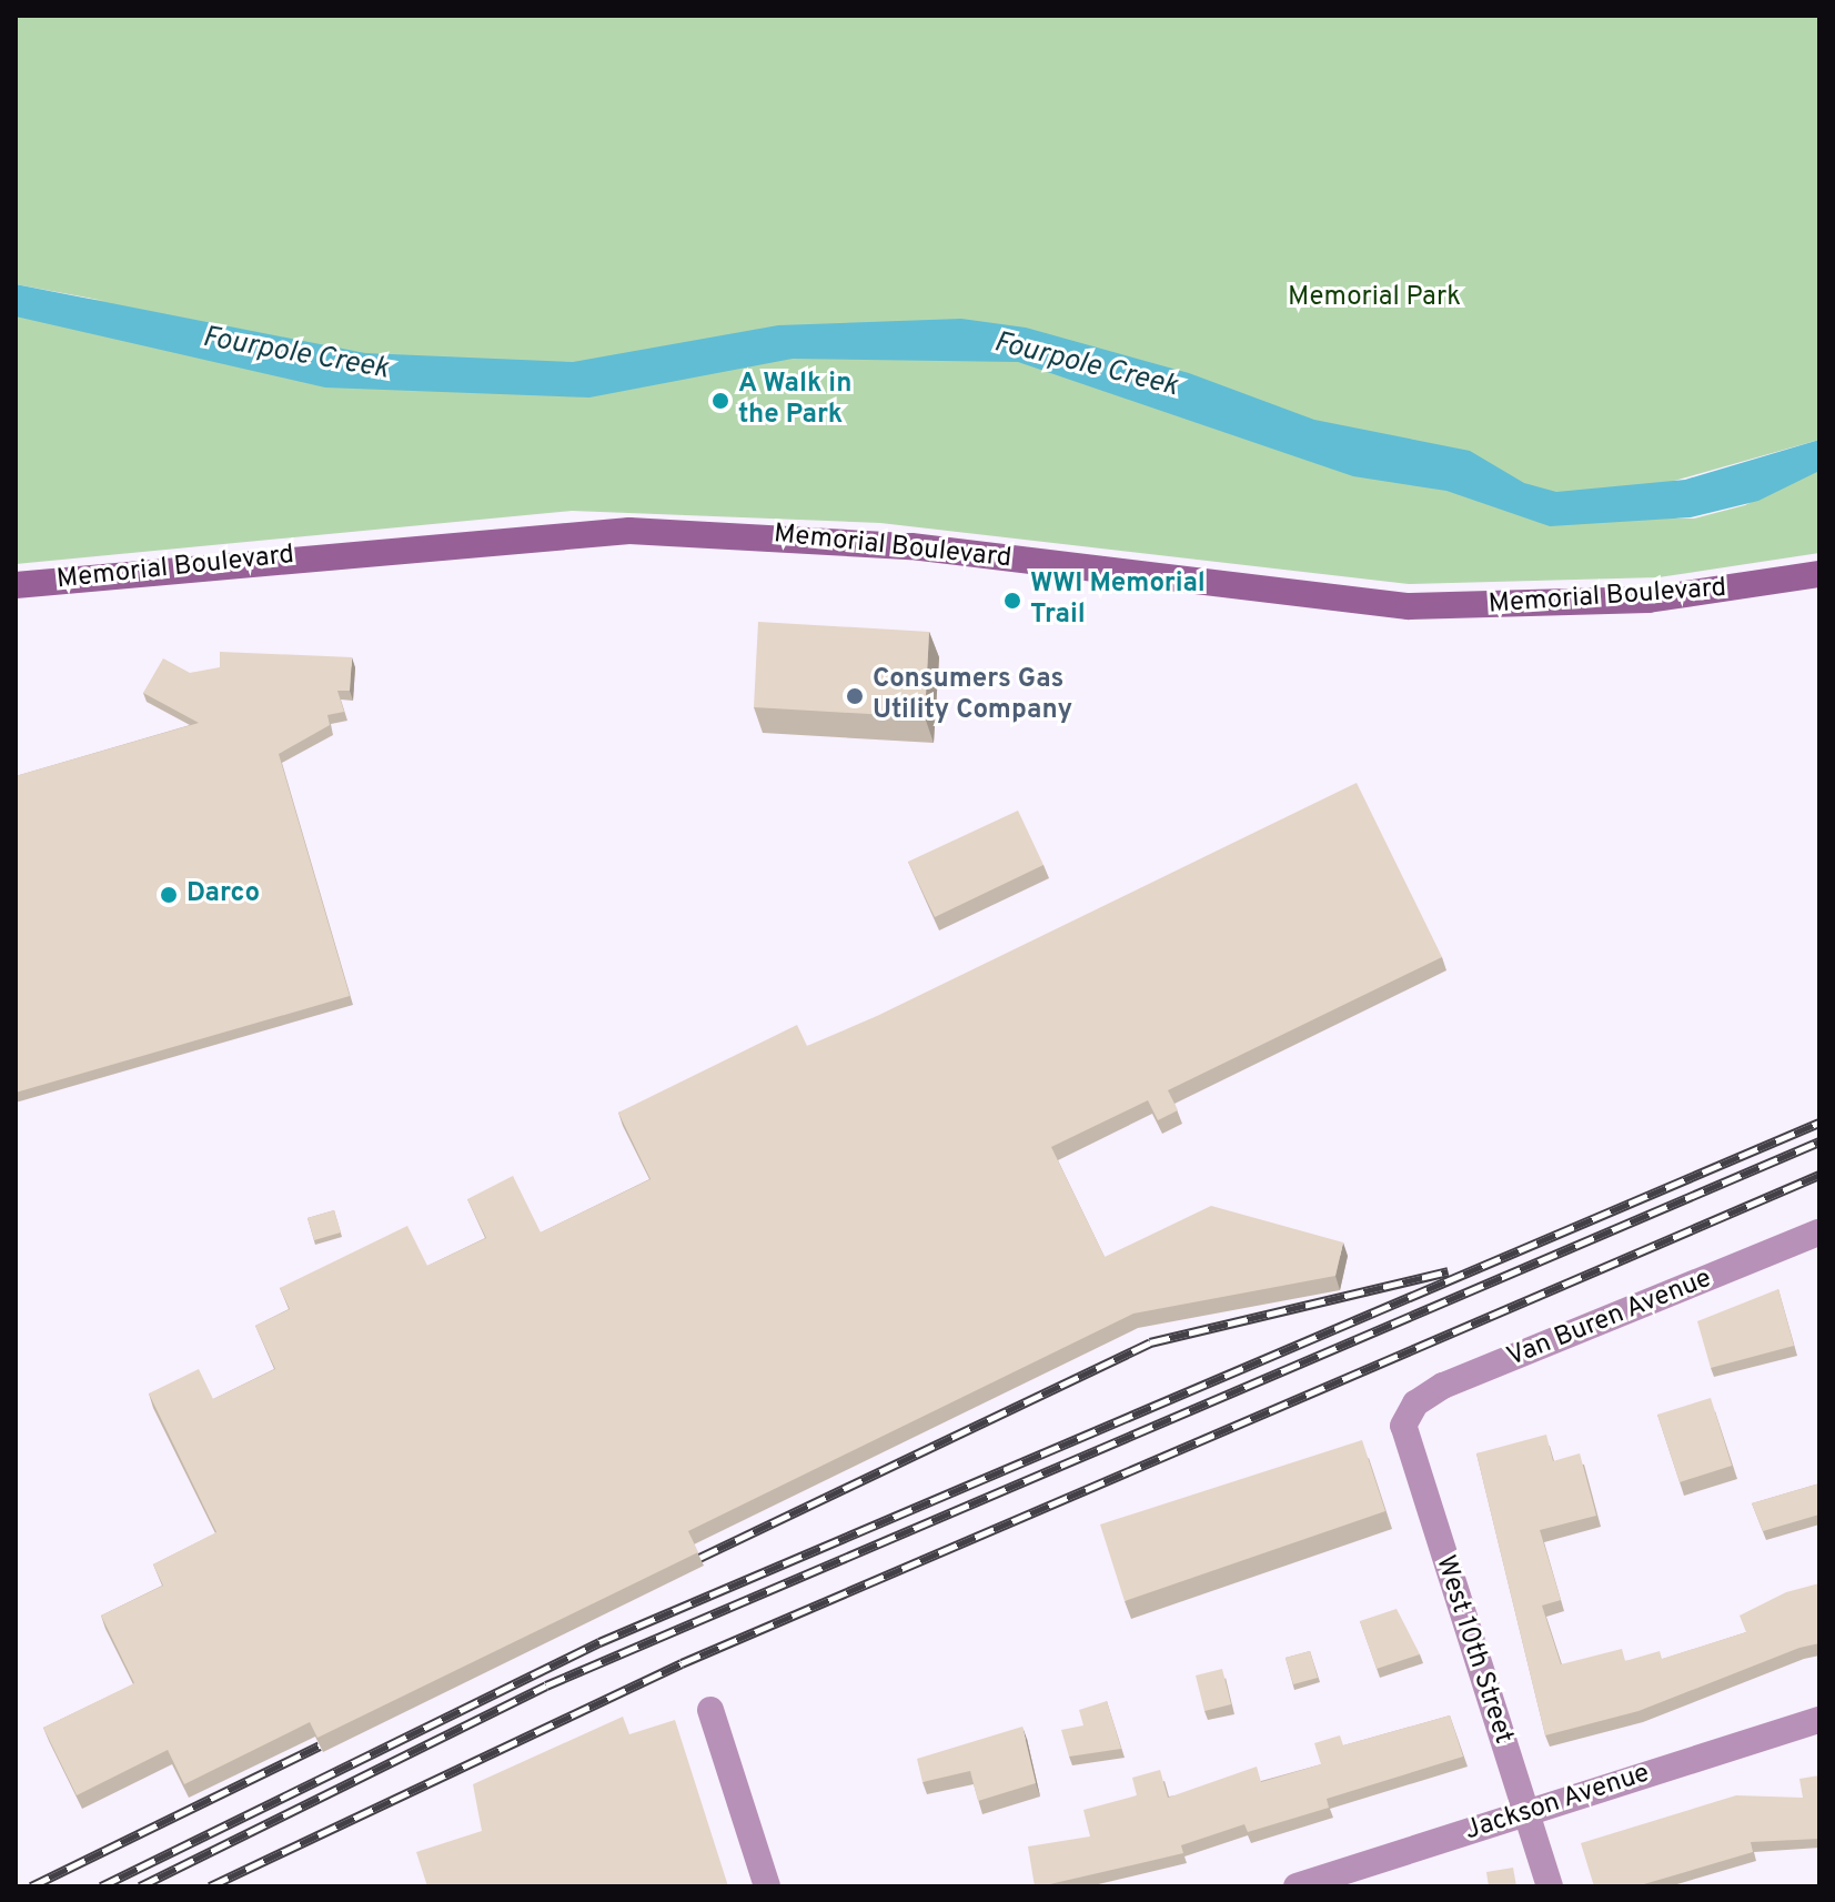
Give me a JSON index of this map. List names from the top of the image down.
{
  "streets": {
    "street": [
      "Memorial Boulevard",
      "Van Buren Avenue",
      "West 10th Street",
      "Jackson Avenue"
    ]
  },
  "crossings": [
    ["Van Buren Avenue", "West 10th Street"],
    ["West 10th Street", "Jackson Avenue"]
  ],
  "water": ["Fourpole Creek"],
  "parks": ["Memorial Park"],
  "places": [
    "A Walk in the Park",
    "WWI Memorial Trail",
    "Consumers Gas Utility Company",
    "Darco"
  ]
}
